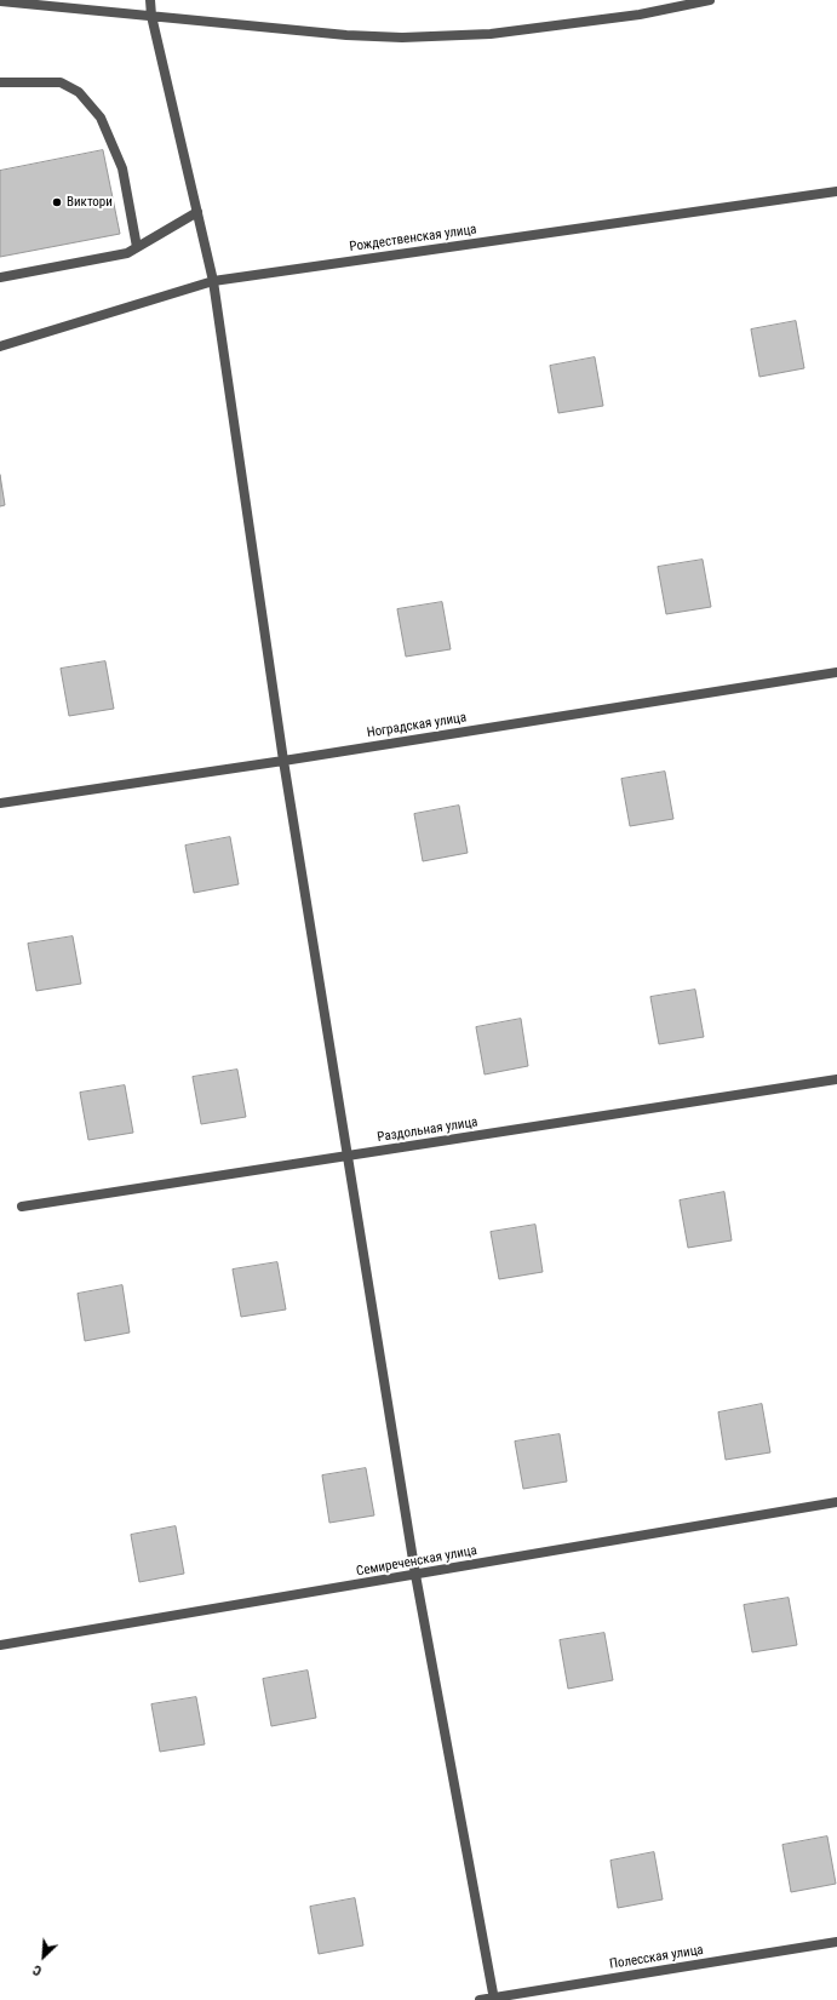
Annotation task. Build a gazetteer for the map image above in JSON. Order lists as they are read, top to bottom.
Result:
{
  "streets": {
    "street": [
      "Рождественская улица",
      "Ноградская улица",
      "Раздольная улица",
      "Семиреченская улица",
      "Полесская улица"
    ]
  },
  "places": ["Виктори"],
  "north": "bottom left"
}
